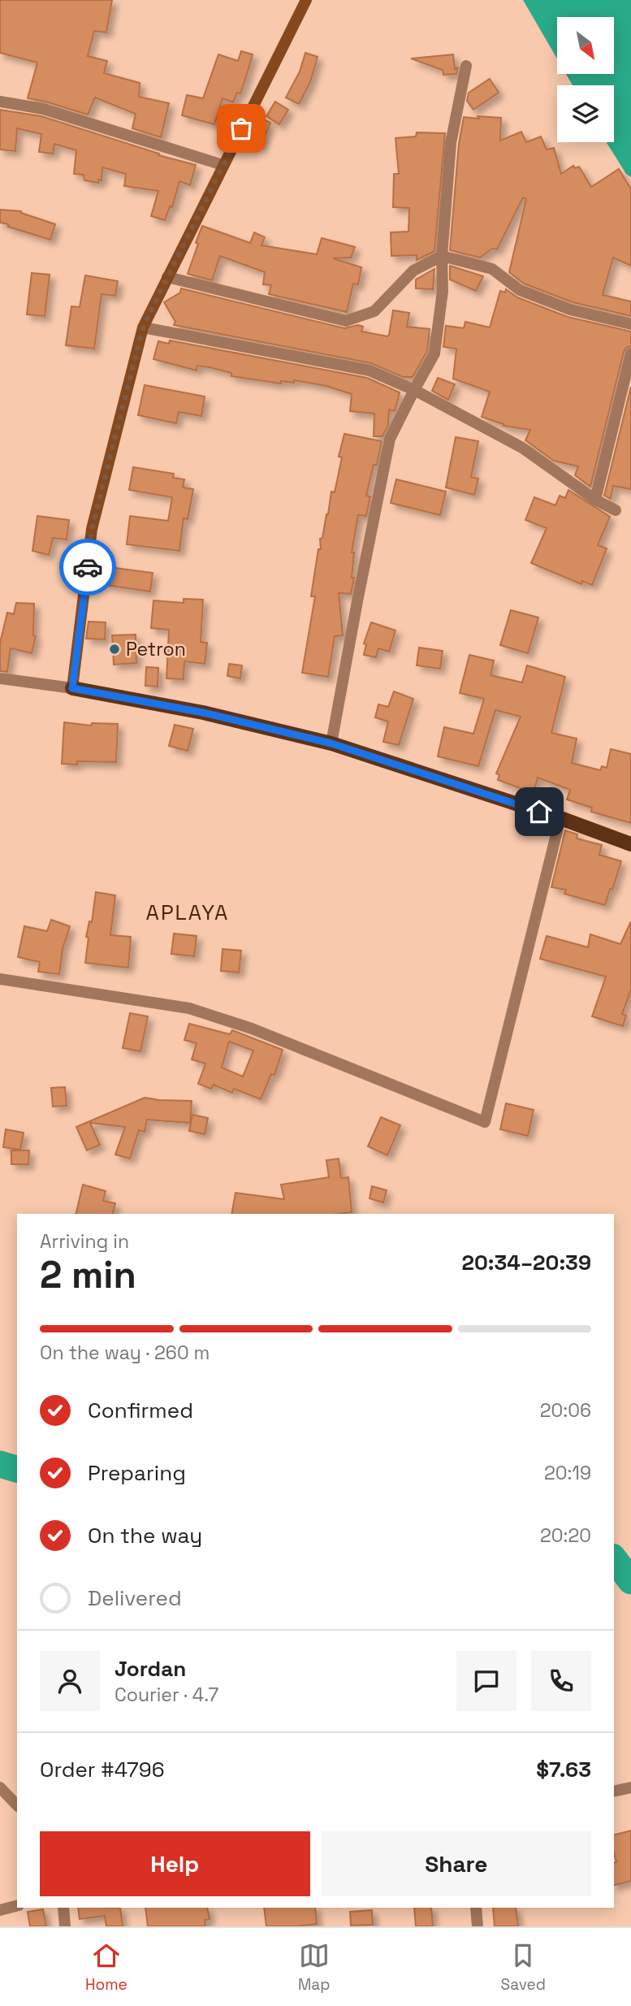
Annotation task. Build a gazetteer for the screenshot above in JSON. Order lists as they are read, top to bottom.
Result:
{
  "districts": ["APLAYA"],
  "places": ["Petron"],
  "north": "bottom right",
  "page": {
    "heading": ["2 min", "Arriving in", "20:34–20:39"],
    "panel": [
      "Jordan",
      "Courier · 4.7",
      "Order #4796",
      "$7.63"
    ],
    "bar": "On the way · 260 m",
    "list": [
      ["Confirmed", "20:06"],
      ["Preparing", "20:19"],
      ["On the way", "20:20"],
      "Delivered"
    ],
    "buttons": ["Help", "Share"],
    "tabs": ["Home", "Map", "Saved"]
  }
}
